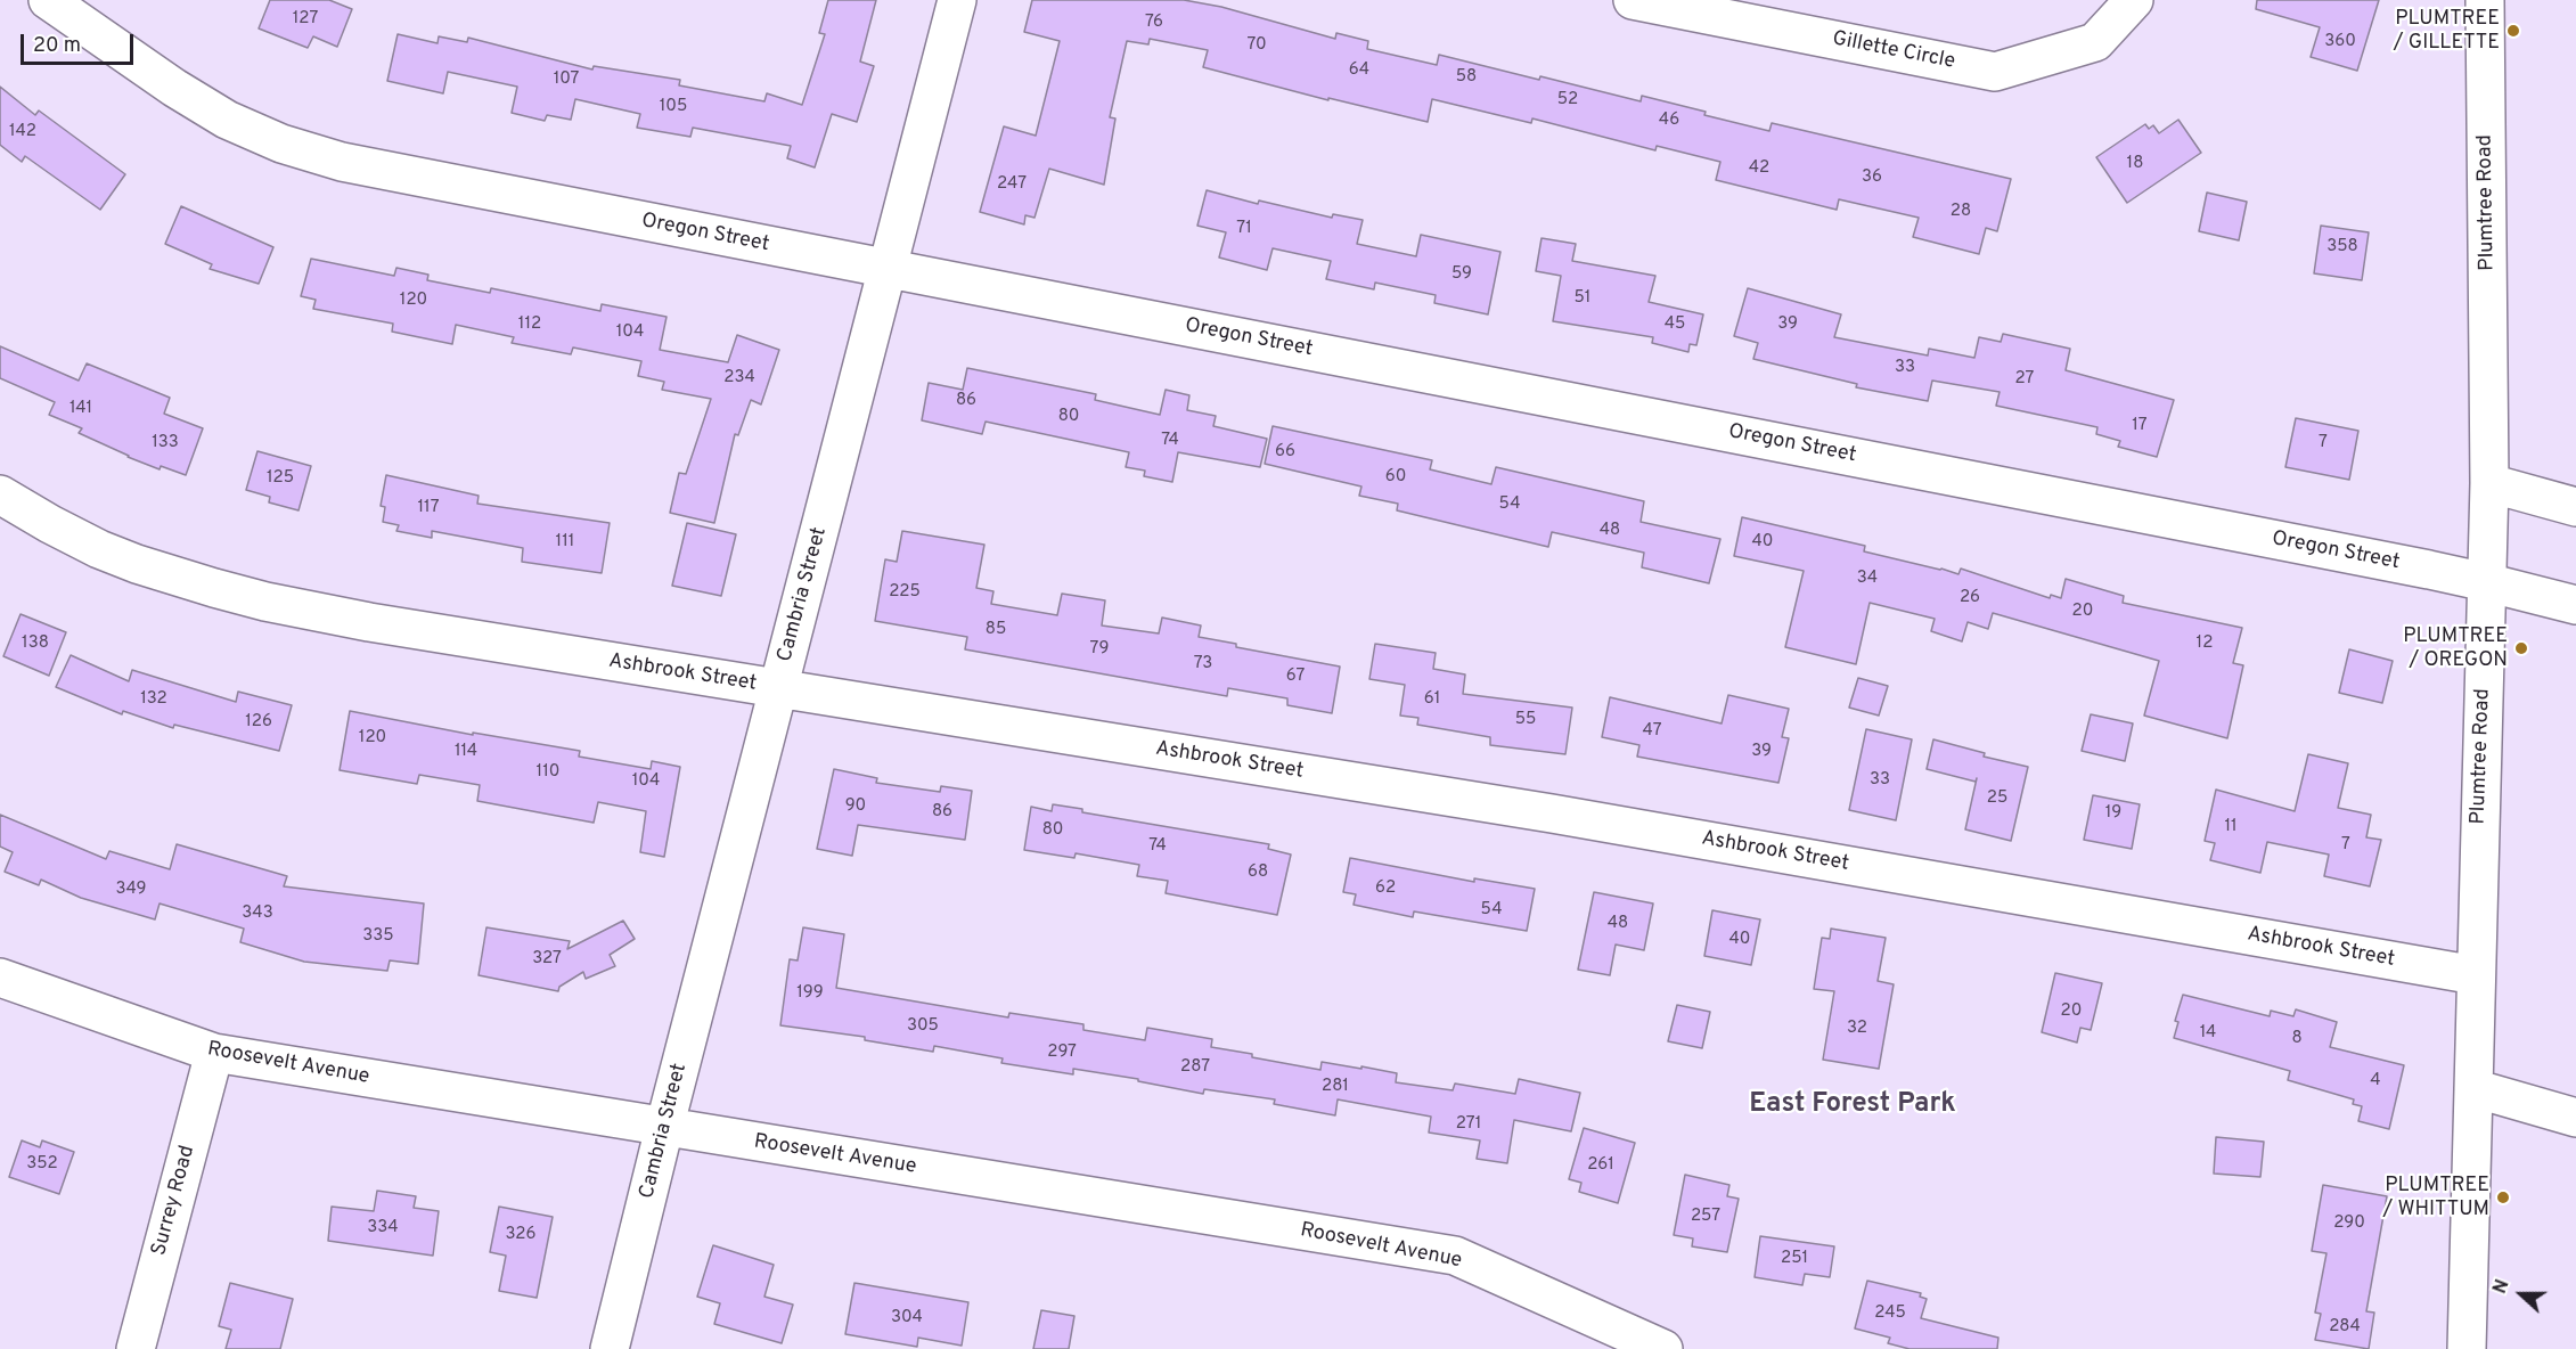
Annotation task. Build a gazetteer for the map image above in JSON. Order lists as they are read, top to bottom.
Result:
{
  "streets": {
    "street": [
      "Gillette Circle",
      "Plumtree Road",
      "Oregon Street",
      "Cambria Street",
      "Ashbrook Street",
      "Roosevelt Avenue",
      "Surrey Road"
    ]
  },
  "crossings": [
    ["Plumtree Road", "Oregon Street"],
    ["Plumtree Road", "Ashbrook Street"],
    ["Oregon Street", "Cambria Street"],
    ["Cambria Street", "Ashbrook Street"],
    ["Cambria Street", "Roosevelt Avenue"],
    ["Roosevelt Avenue", "Surrey Road"]
  ],
  "districts": ["East Forest Park"],
  "places": ["PLUMTREE / GILLETTE", "PLUMTREE / OREGON", "PLUMTREE / WHITTUM"],
  "house_numbers": [
    "127",
    "76",
    "360",
    "70",
    "64",
    "58",
    "107",
    "52",
    "105",
    "46",
    "142",
    "18",
    "42",
    "36",
    "247",
    "28",
    "71",
    "358",
    "59",
    "51",
    "120",
    "112",
    "45",
    "39",
    "104",
    "33",
    "234",
    "27",
    "86",
    "141",
    "80",
    "17",
    "74",
    "133",
    "7",
    "66",
    "60",
    "125",
    "54",
    "117",
    "48",
    "111",
    "40",
    "34",
    "225",
    "26",
    "20",
    "85",
    "138",
    "12",
    "79",
    "73",
    "67",
    "132",
    "61",
    "55",
    "126",
    "47",
    "120",
    "114",
    "39",
    "110",
    "33",
    "104",
    "25",
    "90",
    "86",
    "19",
    "11",
    "80",
    "7",
    "74",
    "68",
    "62",
    "349",
    "54",
    "343",
    "48",
    "335",
    "40",
    "327",
    "199",
    "20",
    "305",
    "32",
    "14",
    "8",
    "297",
    "287",
    "4",
    "281",
    "271",
    "352",
    "261",
    "257",
    "290",
    "334",
    "326",
    "251",
    "245",
    "304",
    "284"
  ],
  "scale_bar": "20 m",
  "north": "left"
}
